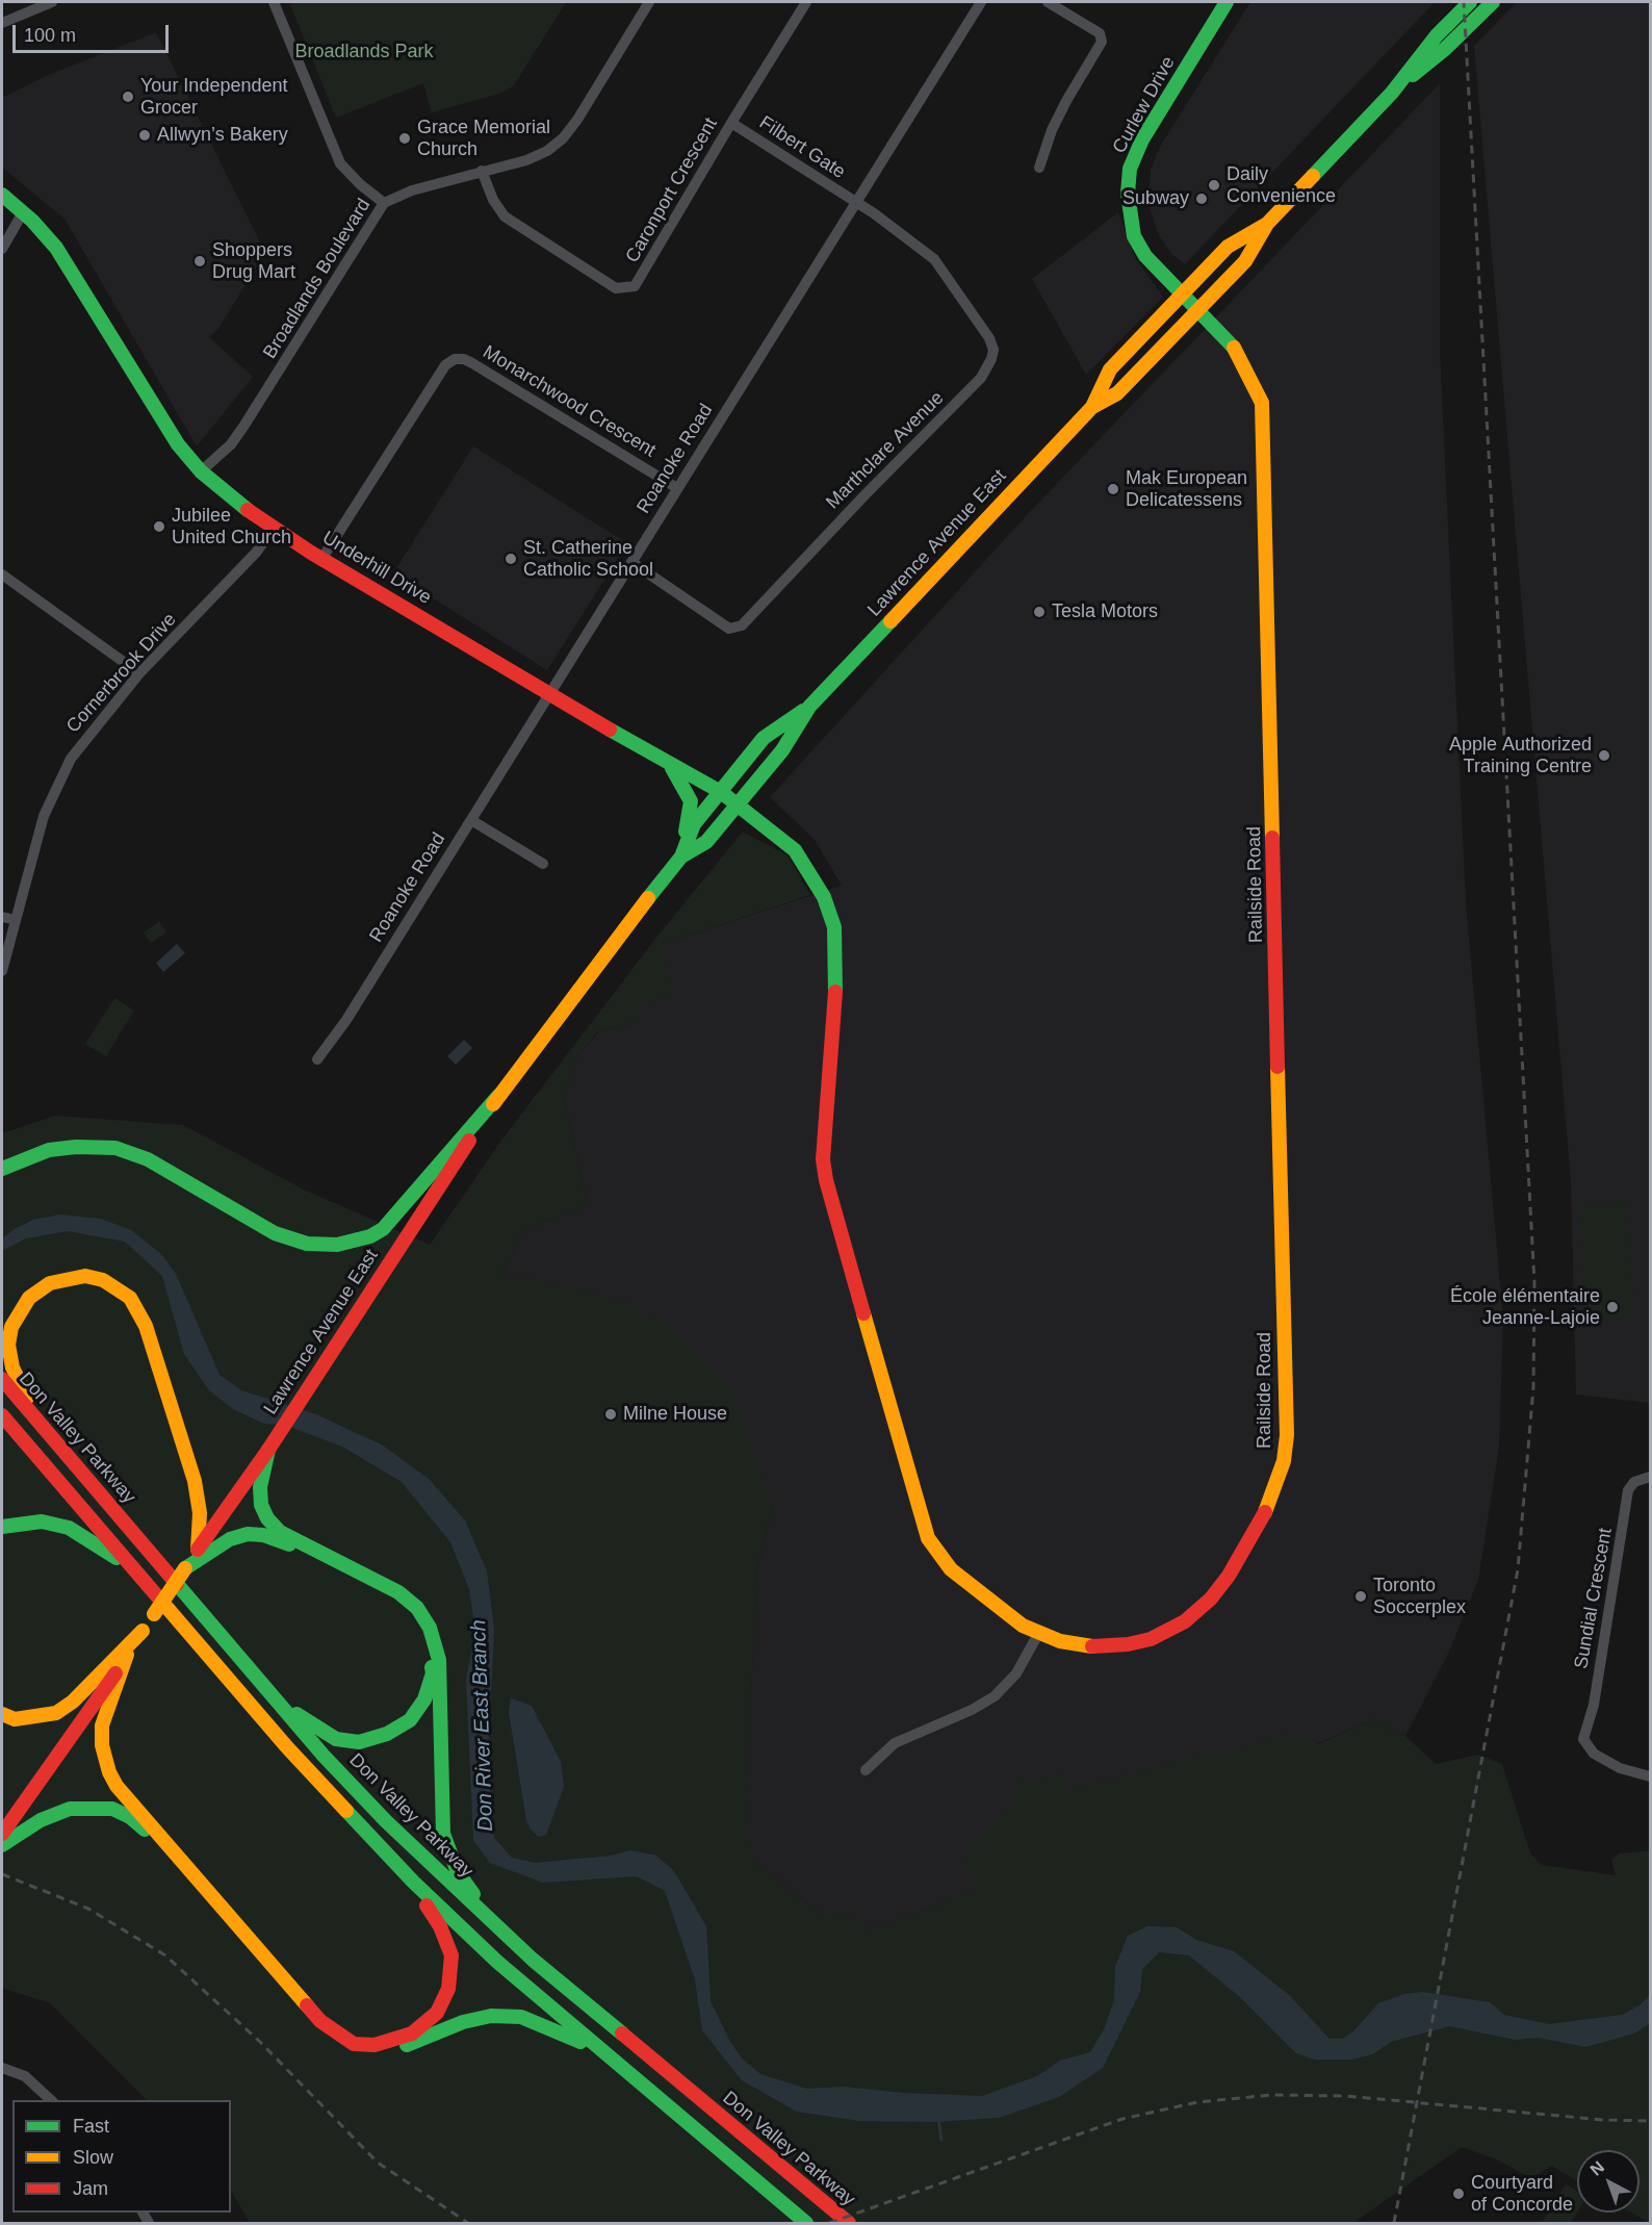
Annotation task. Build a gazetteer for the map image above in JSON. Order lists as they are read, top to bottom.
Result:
{
  "streets": {
    "main road": [
      "Curlew Drive",
      "Lawrence Avenue East",
      "Underhill Drive",
      "Railside Road",
      "Don Valley Parkway"
    ],
    "street": [
      "Filbert Gate",
      "Caronport Crescent",
      "Broadlands Boulevard",
      "Monarchwood Crescent",
      "Marthclare Avenue",
      "Roanoke Road",
      "Cornerbrook Drive",
      "Sundial Crescent"
    ]
  },
  "crossings": [
    ["Curlew Drive", "Lawrence Avenue East"],
    ["Curlew Drive", "Railside Road"],
    ["Filbert Gate", "Caronport Crescent"],
    ["Filbert Gate", "Marthclare Avenue"],
    ["Filbert Gate", "Roanoke Road"],
    ["Caronport Crescent", "Broadlands Boulevard"],
    ["Broadlands Boulevard", "Underhill Drive"],
    ["Monarchwood Crescent", "Roanoke Road"],
    ["Monarchwood Crescent", "Underhill Drive"],
    ["Marthclare Avenue", "Roanoke Road"],
    ["Roanoke Road", "Underhill Drive"],
    ["Lawrence Avenue East", "Underhill Drive"],
    ["Lawrence Avenue East", "Railside Road"],
    ["Underhill Drive", "Cornerbrook Drive"],
    ["Underhill Drive", "Railside Road"]
  ],
  "water": ["Don River East Branch"],
  "parks": ["Broadlands Park"],
  "places": [
    "Your Independent Grocer",
    "Allwyn’s Bakery",
    "Grace Memorial Church",
    "Daily Convenience",
    "Subway",
    "Shoppers Drug Mart",
    "Mak European Delicatessens",
    "Jubilee United Church",
    "St. Catherine Catholic School",
    "Tesla Motors",
    "Apple Authorized Training Centre",
    "École élémentaire Jeanne-Lajoie",
    "Milne House",
    "Toronto Soccerplex",
    "Courtyard of Concorde"
  ],
  "legend": ["Fast", "Slow", "Jam"],
  "scale_bar": "100 m",
  "north": "top left"
}
